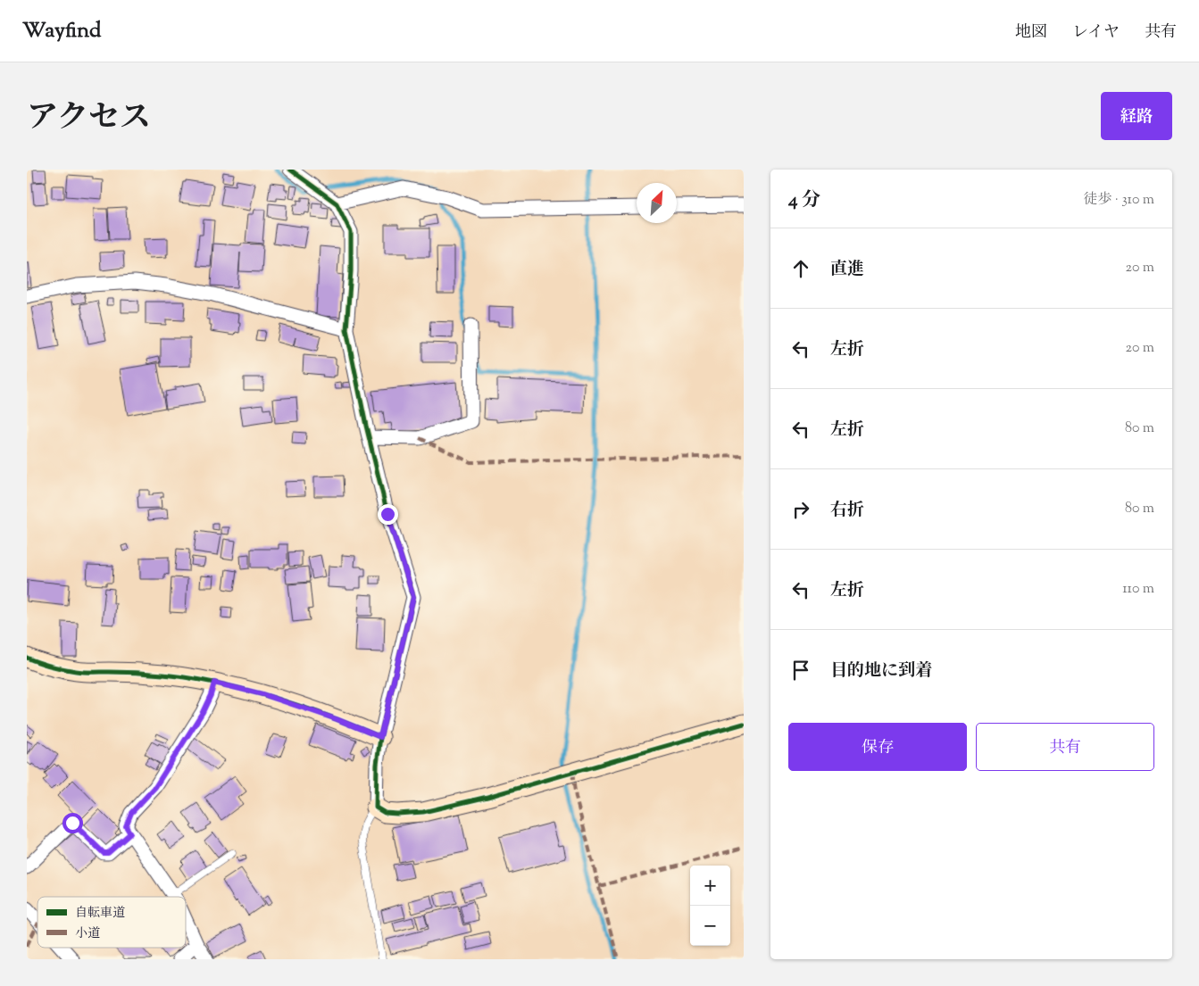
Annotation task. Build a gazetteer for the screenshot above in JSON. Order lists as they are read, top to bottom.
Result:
{
  "legend": ["自転車道", "小道"],
  "north": "top right",
  "page": {
    "header": "Wayfind",
    "nav": ["地図", "レイヤ", "共有"],
    "title": "アクセス",
    "buttons": [
      "経路",
      ["保存", "共有"]
    ],
    "heading": ["4 分", "徒歩 · 310 m"],
    "list": [
      ["直進", "20 m"],
      ["左折", "20 m"],
      ["左折", "80 m"],
      ["右折", "80 m"],
      ["左折", "110 m"],
      "目的地に到着"
    ],
    "map_buttons": ["+", "−"]
  }
}
